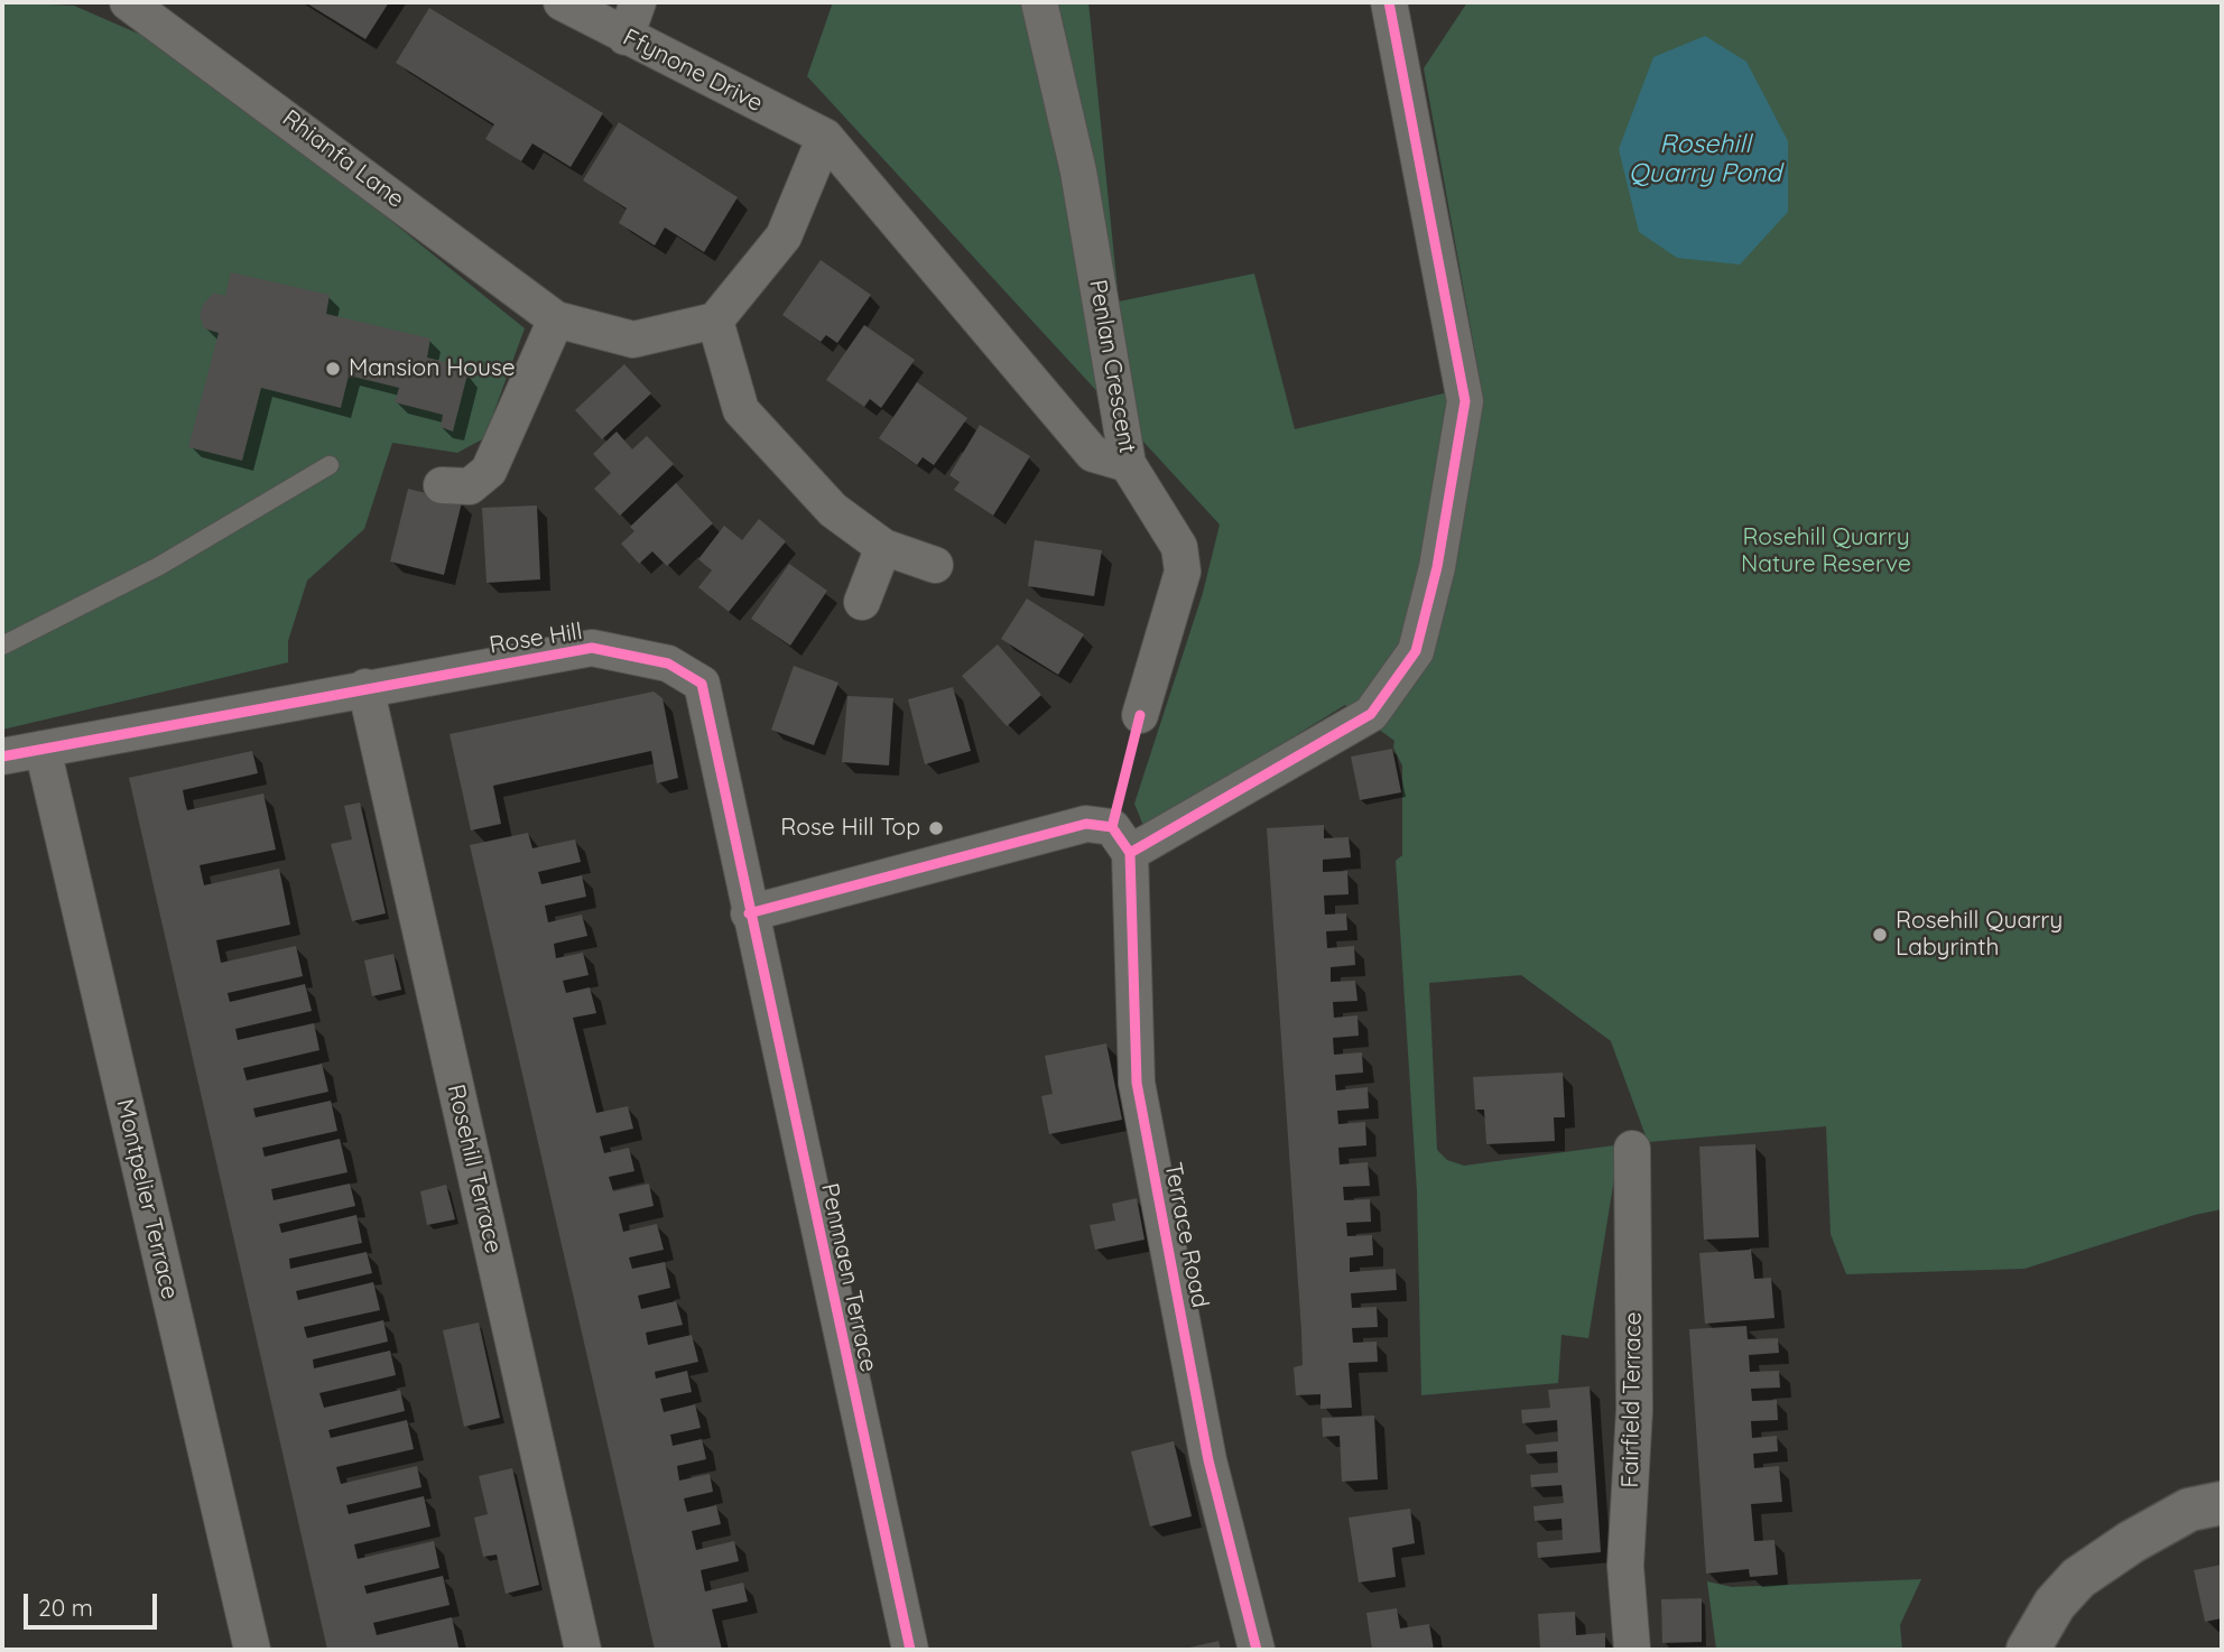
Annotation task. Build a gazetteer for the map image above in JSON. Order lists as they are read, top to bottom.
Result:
{
  "streets": {
    "street": [
      "Ffynone Drive",
      "Rhianfa Lane",
      "Penlan Crescent",
      "Rose Hill",
      "Rosehill Terrace",
      "Montpelier Terrace",
      "Terrace Road",
      "Penmaen Terrace",
      "Fairfield Terrace"
    ]
  },
  "crossings": [
    ["Rose Hill", "Rosehill Terrace"],
    ["Rose Hill", "Montpelier Terrace"],
    ["Rose Hill", "Penmaen Terrace"]
  ],
  "water": ["Rosehill Quarry Pond"],
  "parks": ["Rosehill Quarry Nature Reserve"],
  "places": ["Mansion House", "Rose Hill Top", "Rosehill Quarry Labyrinth"],
  "scale_bar": "20 m"
}
